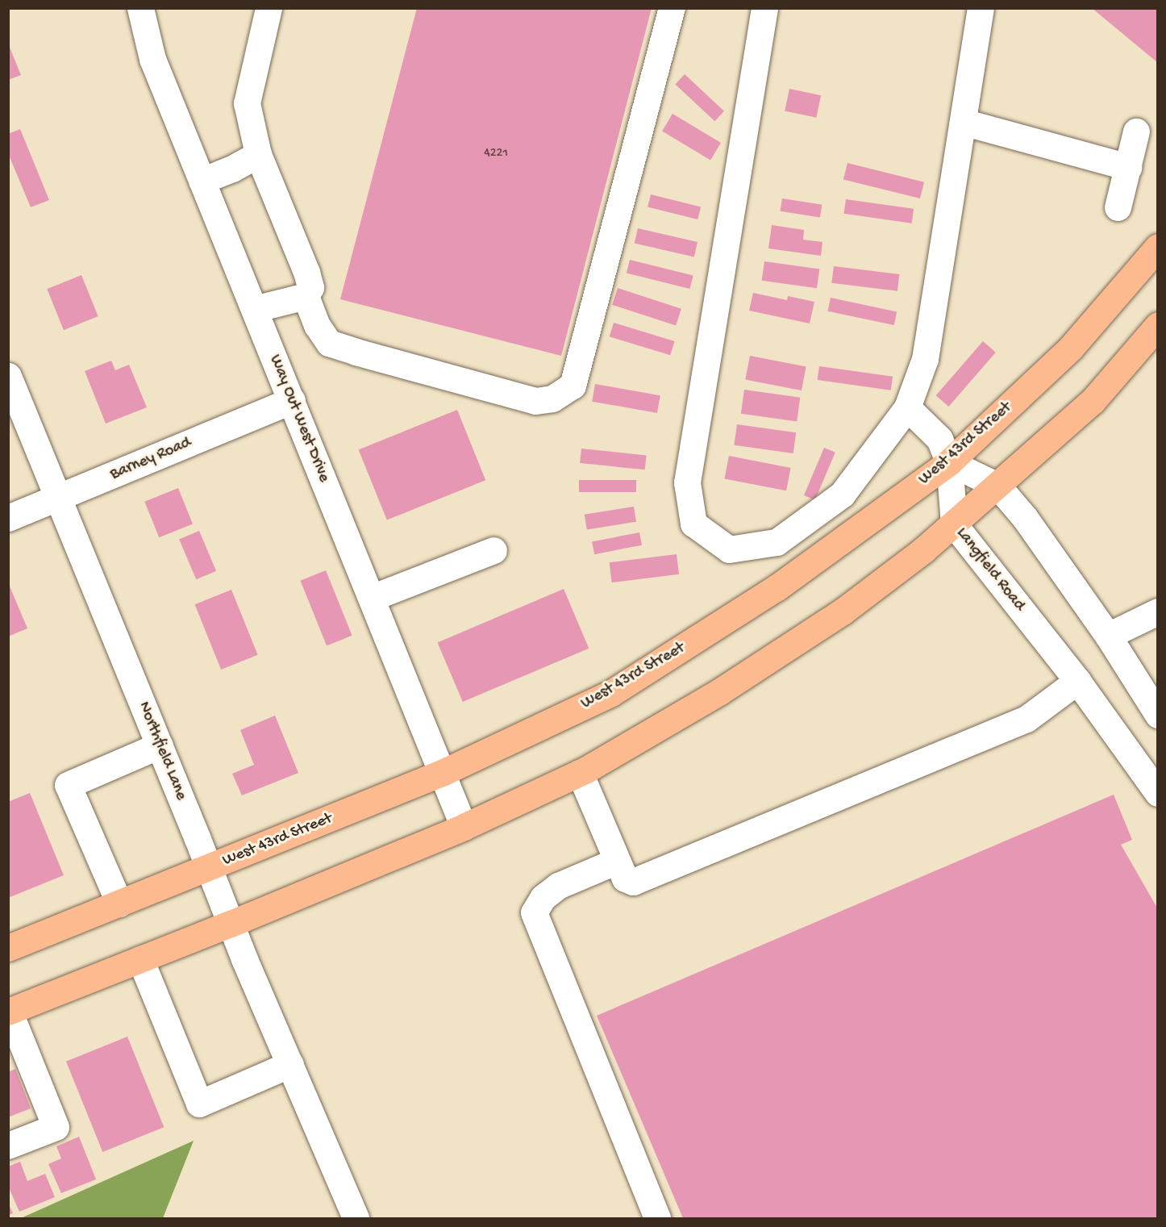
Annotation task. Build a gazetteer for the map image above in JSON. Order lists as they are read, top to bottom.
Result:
{
  "streets": {
    "main road": ["West 43rd Street"],
    "street": [
      "Way Out West Drive",
      "Barney Road",
      "Langfield Road",
      "Northfield Lane"
    ]
  },
  "crossings": [
    ["Way Out West Drive", "West 43rd Street"],
    ["Way Out West Drive", "Barney Road"],
    ["West 43rd Street", "Langfield Road"],
    ["West 43rd Street", "Northfield Lane"],
    ["Barney Road", "Northfield Lane"]
  ],
  "house_numbers": ["4221"]
}
